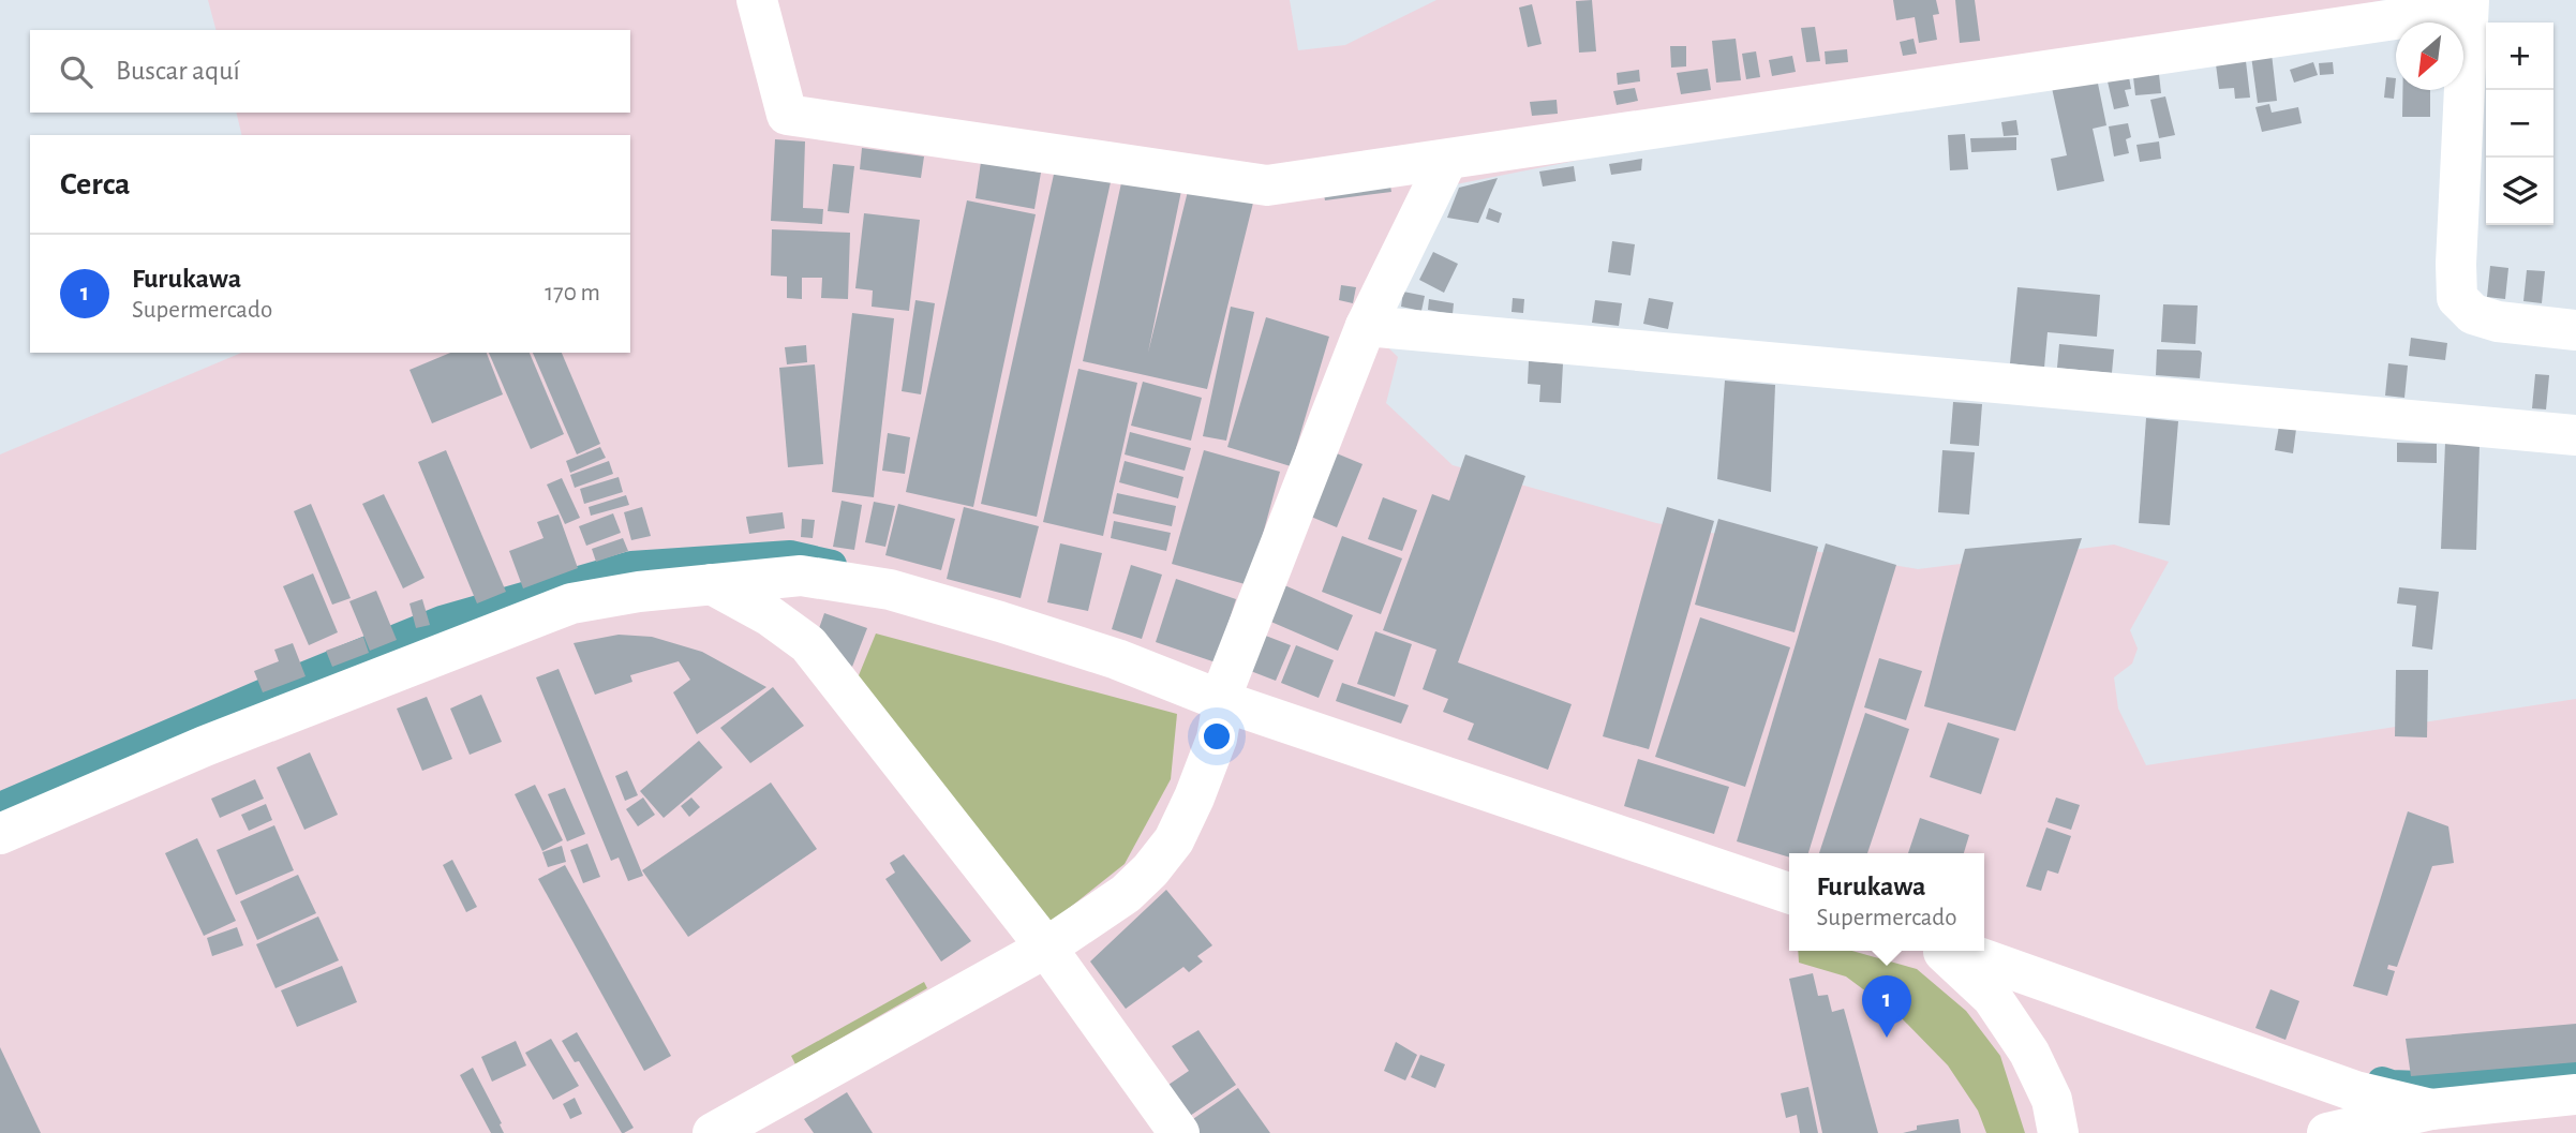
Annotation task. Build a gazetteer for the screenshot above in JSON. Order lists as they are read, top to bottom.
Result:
{
  "north": "bottom left",
  "page": {
    "map_buttons": ["+", "−"],
    "search": "Buscar aquí",
    "heading": "Cerca",
    "list": [
      {
        "mark": "1",
        "name": "Furukawa",
        "note": "Supermercado",
        "value": "170 m"
      }
    ],
    "popup": ["Furukawa", "Supermercado"],
    "pins": "1"
  }
}
